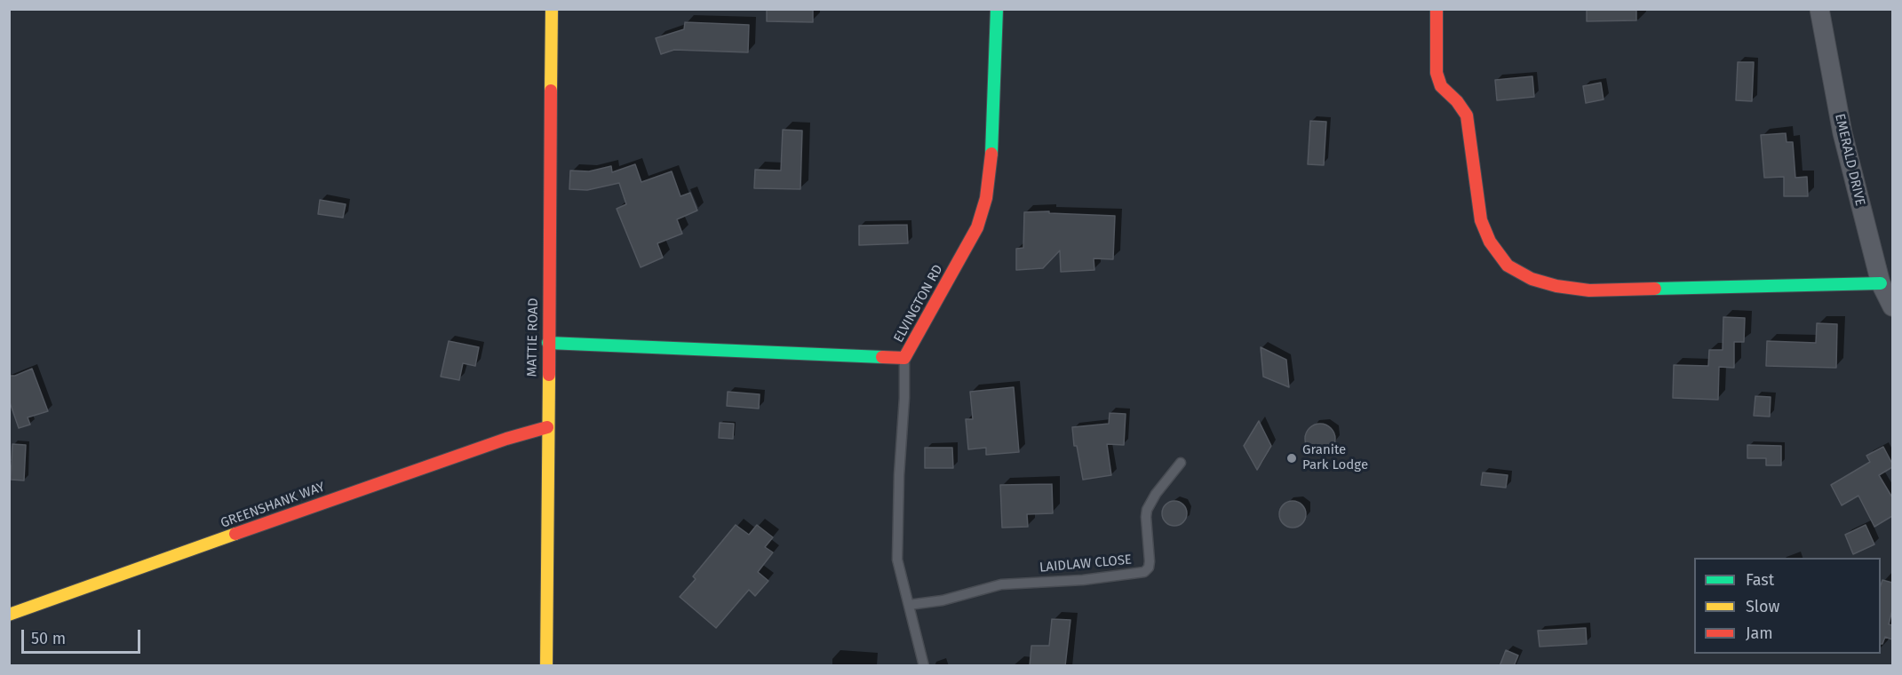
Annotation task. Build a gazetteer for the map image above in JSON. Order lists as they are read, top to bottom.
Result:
{
  "streets": {
    "street": [
      "EMERALD DRIVE",
      "ELVINGTON RD",
      "MATTIE ROAD",
      "GREENSHANK WAY"
    ],
    "lane": ["LAIDLAW CLOSE"]
  },
  "crossings": [
    ["ELVINGTON RD", "MATTIE ROAD"],
    ["MATTIE ROAD", "GREENSHANK WAY"]
  ],
  "places": ["Granite Park Lodge"],
  "legend": ["Fast", "Slow", "Jam"],
  "scale_bar": "50 m"
}
